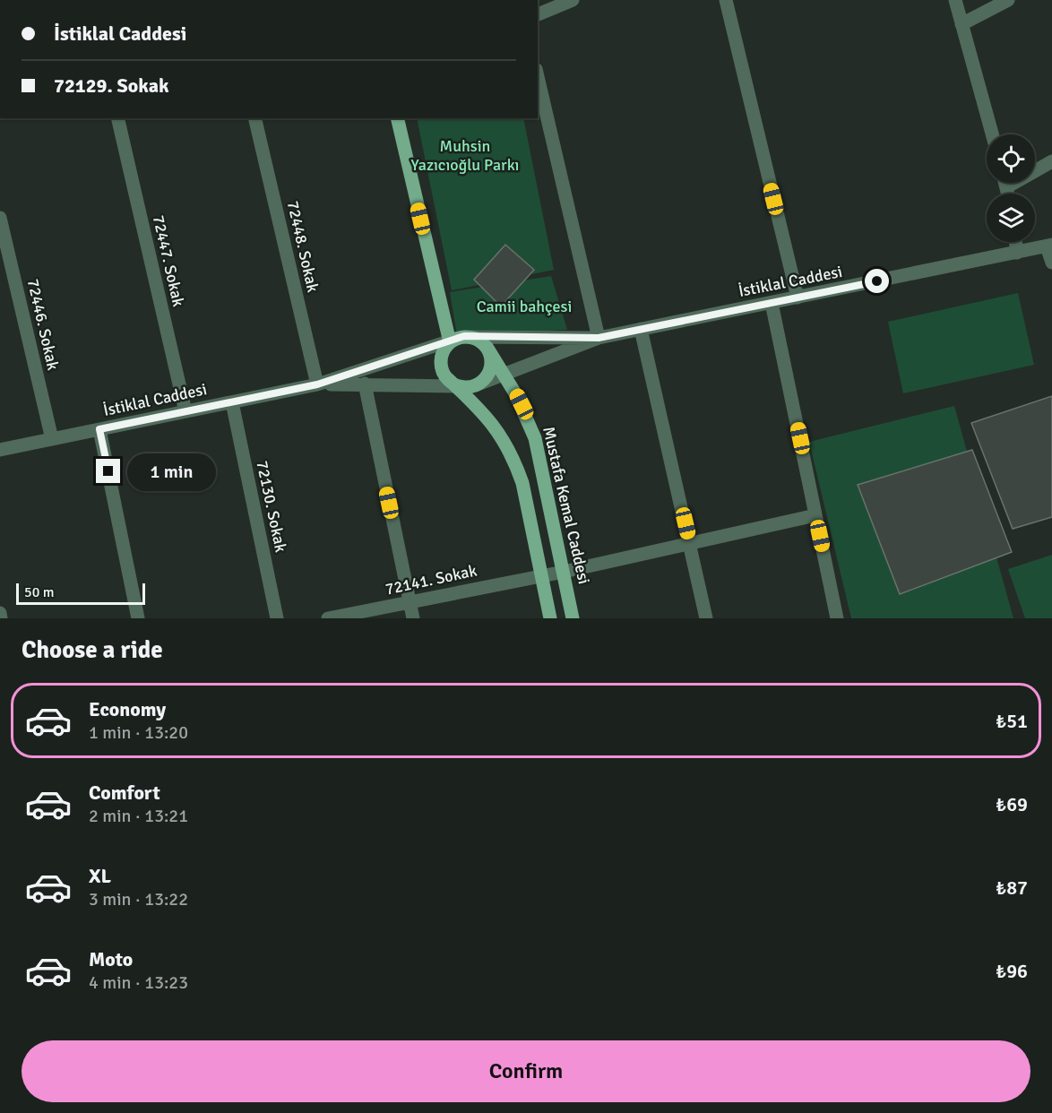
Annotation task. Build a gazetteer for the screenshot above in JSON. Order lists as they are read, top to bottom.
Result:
{
  "streets": {
    "main road": ["İstiklal Caddesi", "Mustafa Kemal Caddesi"],
    "street": [
      "72448. Sokak",
      "72447. Sokak",
      "72446. Sokak",
      "72130. Sokak",
      "72141. Sokak"
    ]
  },
  "crossings": [
    ["72448. Sokak", "İstiklal Caddesi"],
    ["72447. Sokak", "İstiklal Caddesi"],
    ["İstiklal Caddesi", "72446. Sokak"],
    ["İstiklal Caddesi", "Mustafa Kemal Caddesi"],
    ["İstiklal Caddesi", "72130. Sokak"],
    ["Mustafa Kemal Caddesi", "72141. Sokak"]
  ],
  "parks": ["Muhsin Yazıcıoğlu Parkı", "Camii bahçesi"],
  "scale_bar": "50 m",
  "page": {
    "banner": ["İstiklal Caddesi", "72129. Sokak"],
    "bubble": "1 min",
    "scale": "50 m",
    "heading": "Choose a ride",
    "list": [
      {
        "name": "Economy",
        "note": "1 min · 13:20",
        "value": "₺51"
      },
      {
        "name": "Comfort",
        "note": "2 min · 13:21",
        "value": "₺69"
      },
      {
        "name": "XL",
        "note": "3 min · 13:22",
        "value": "₺87"
      },
      {
        "name": "Moto",
        "note": "4 min · 13:23",
        "value": "₺96"
      }
    ],
    "buttons": "Confirm"
  }
}
